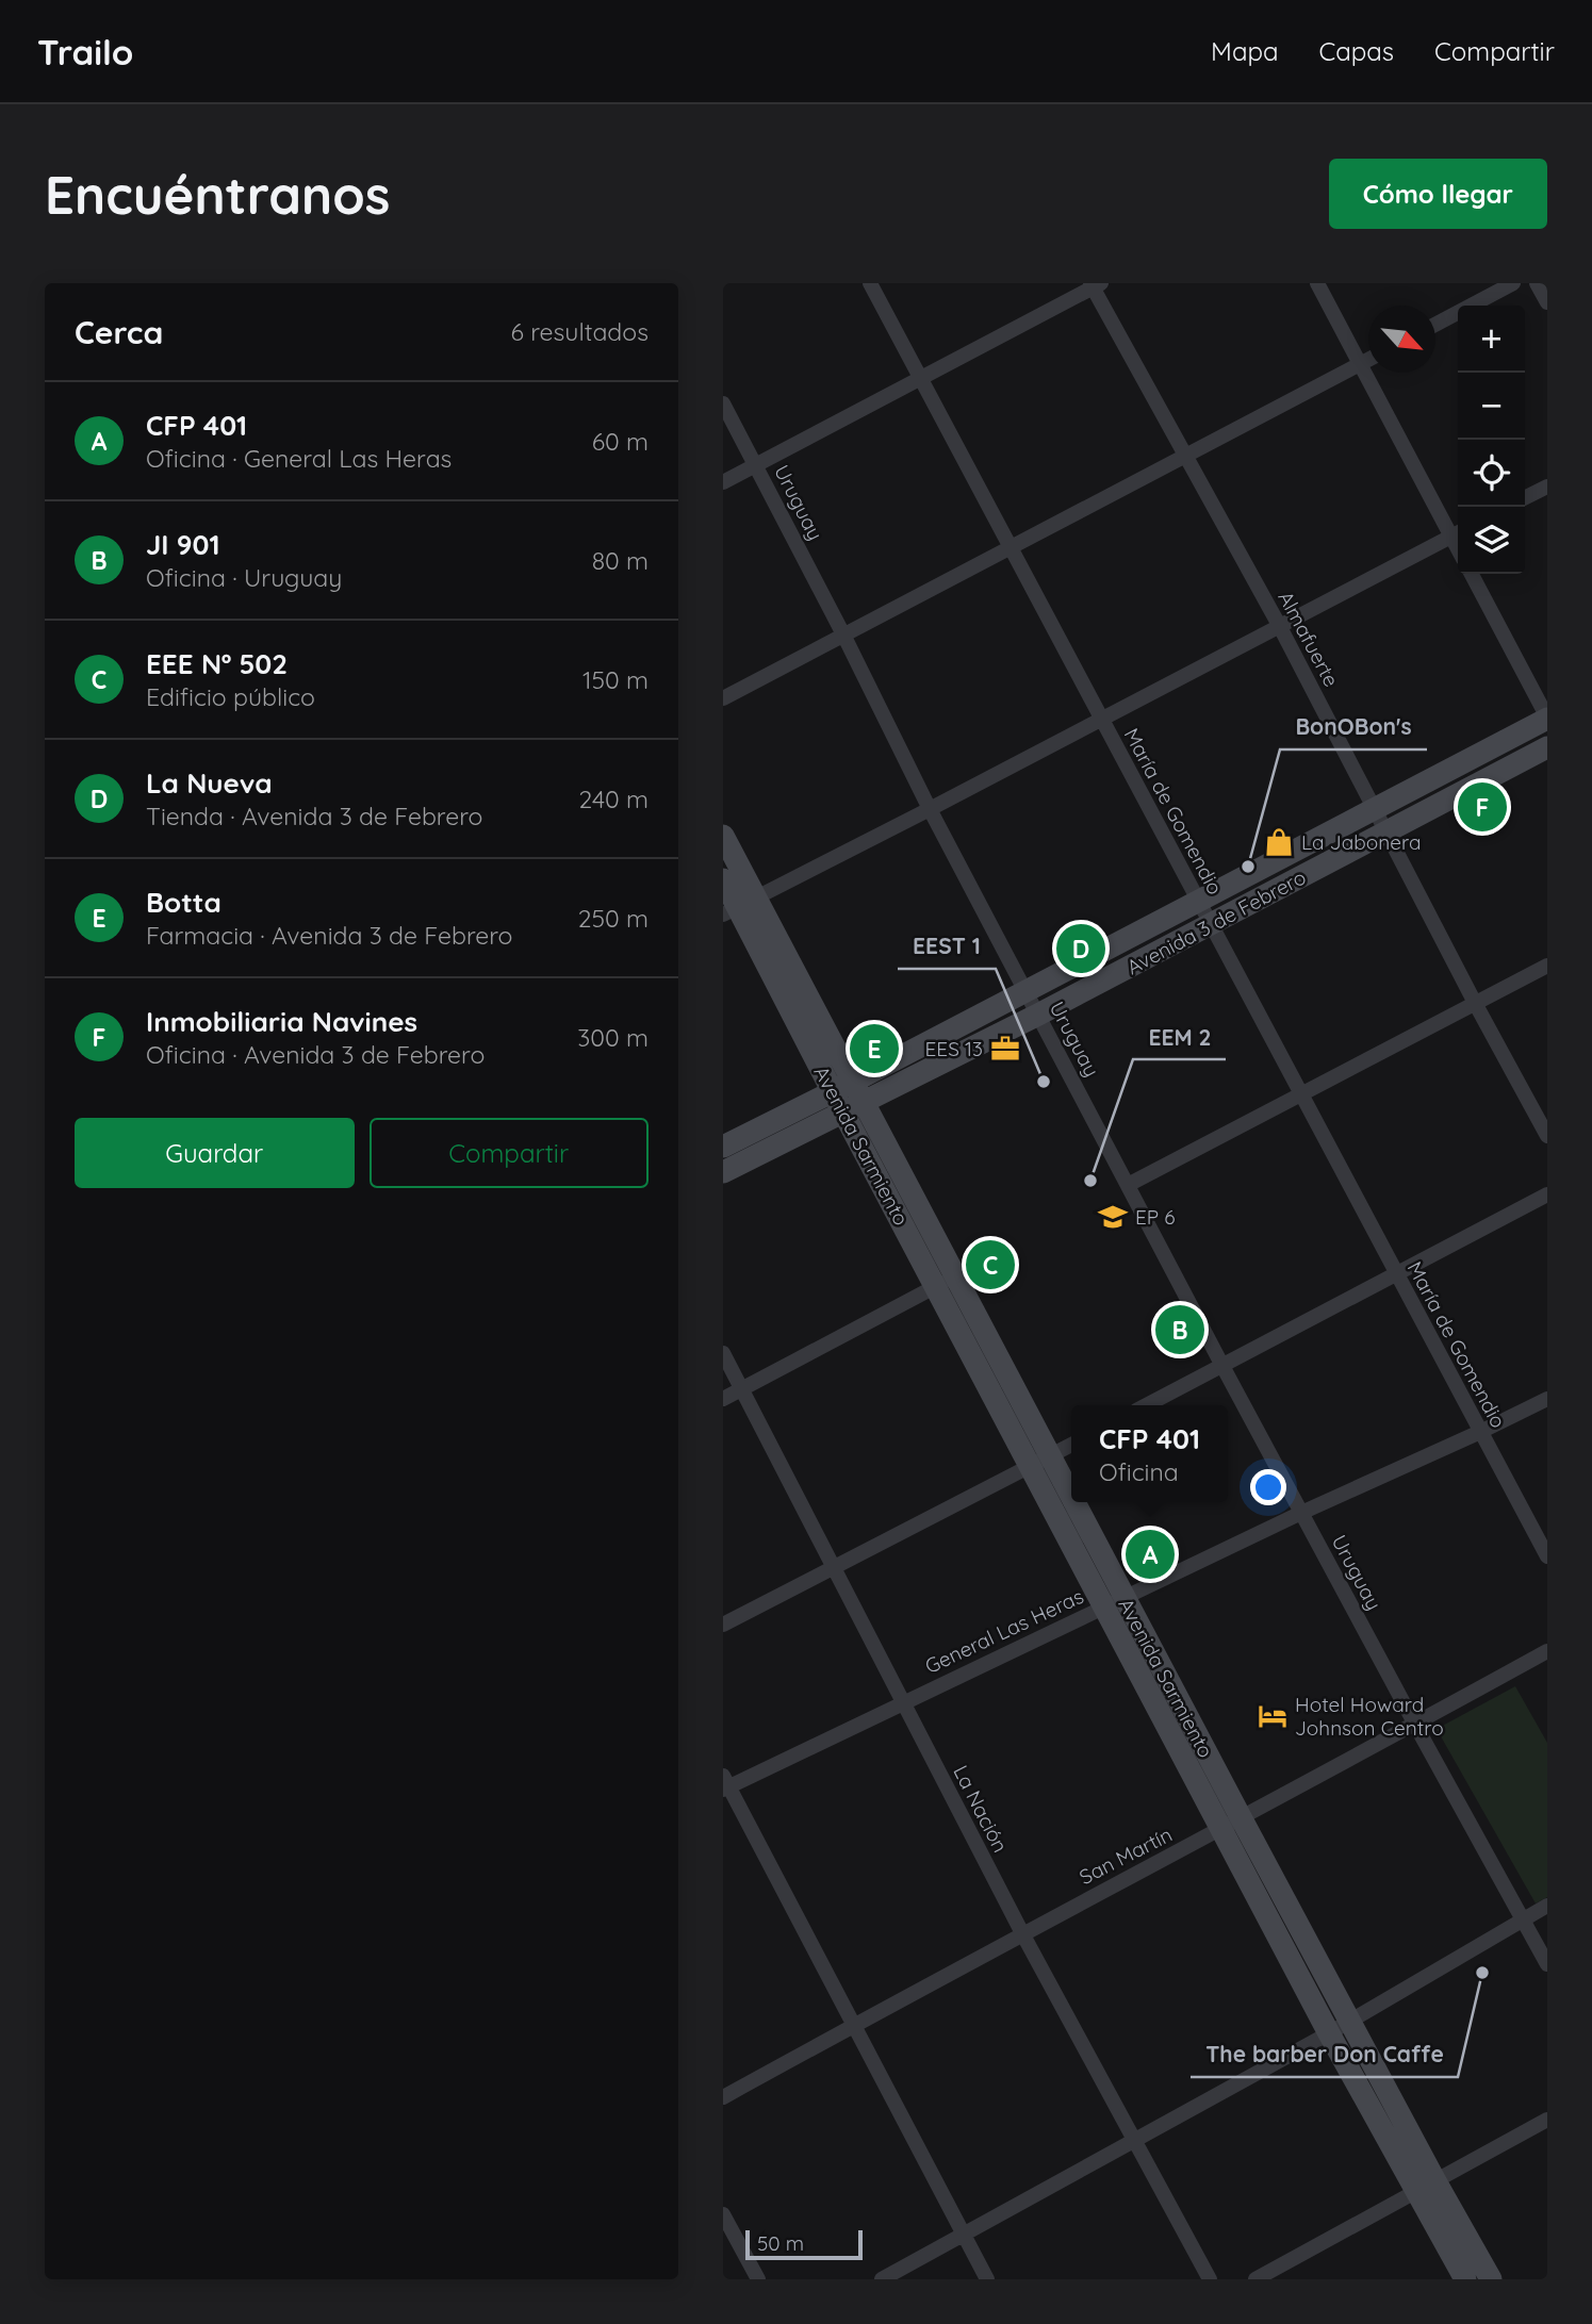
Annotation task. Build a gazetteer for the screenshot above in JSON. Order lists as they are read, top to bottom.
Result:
{
  "streets": {
    "main road": ["Avenida 3 de Febrero", "Avenida Sarmiento"],
    "street": [
      "Uruguay",
      "Almafuerte",
      "María de Gomendio",
      "General Las Heras",
      "La Nación",
      "San Martín"
    ]
  },
  "crossings": [
    ["Uruguay", "Avenida 3 de Febrero"],
    ["Uruguay", "General Las Heras"],
    ["Uruguay", "San Martín"],
    ["Almafuerte", "Avenida 3 de Febrero"],
    ["María de Gomendio", "Avenida 3 de Febrero"],
    ["María de Gomendio", "General Las Heras"],
    ["Avenida 3 de Febrero", "Avenida Sarmiento"],
    ["Avenida Sarmiento", "General Las Heras"],
    ["Avenida Sarmiento", "San Martín"],
    ["General Las Heras", "La Nación"],
    ["La Nación", "San Martín"]
  ],
  "places": {
    "shop": ["La Jabonera"],
    "other": [
      "BonOBon's",
      "EEST 1",
      "EEM 2",
      "The barber Don Caffe"
    ],
    "office": ["EES 13"],
    "school or university": ["EP 6"],
    "hotel": ["Hotel Howard Johnson Centro"]
  },
  "scale_bar": "50 m",
  "north": "bottom right",
  "page": {
    "header": "Trailo",
    "nav": ["Mapa", "Capas", "Compartir"],
    "buttons": [
      "Cómo llegar",
      ["Guardar", "Compartir"]
    ],
    "title": "Encuéntranos",
    "heading": ["Cerca", "6 resultados"],
    "map_buttons": ["+", "−"],
    "list": [
      {
        "mark": "A",
        "name": "CFP 401",
        "note": "Oficina · General Las Heras",
        "value": "60 m"
      },
      {
        "mark": "B",
        "name": "JI 901",
        "note": "Oficina · Uruguay",
        "value": "80 m"
      },
      {
        "mark": "C",
        "name": "EEE Nº 502",
        "note": "Edificio público",
        "value": "150 m"
      },
      {
        "mark": "D",
        "name": "La Nueva",
        "note": "Tienda · Avenida 3 de Febrero",
        "value": "240 m"
      },
      {
        "mark": "E",
        "name": "Botta",
        "note": "Farmacia · Avenida 3 de Febrero",
        "value": "250 m"
      },
      {
        "mark": "F",
        "name": "Inmobiliaria Navines",
        "note": "Oficina · Avenida 3 de Febrero",
        "value": "300 m"
      }
    ],
    "pins": [
      "F",
      "D",
      "E",
      "C",
      "B",
      "A"
    ],
    "popup": ["CFP 401", "Oficina"],
    "scale": "50 m"
  }
}
